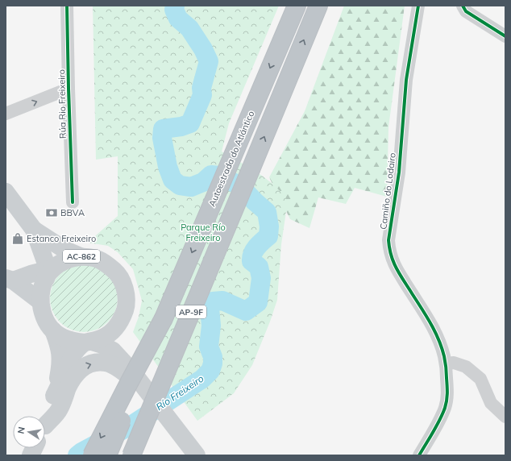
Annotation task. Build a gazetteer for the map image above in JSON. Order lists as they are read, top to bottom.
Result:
{
  "streets": {
    "highway": ["Autoestrada do Atlántico", "AP-9F"],
    "main road": ["AC-862"],
    "street": ["Rúa Rio Freixeiro", "Camiño do Lodairo"]
  },
  "water": ["Río Freixeiro"],
  "parks": ["Parque Río Freixeiro"],
  "places": {
    "bank": ["BBVA"],
    "shop": ["Estanco Freixeiro"]
  },
  "north": "left"
}
